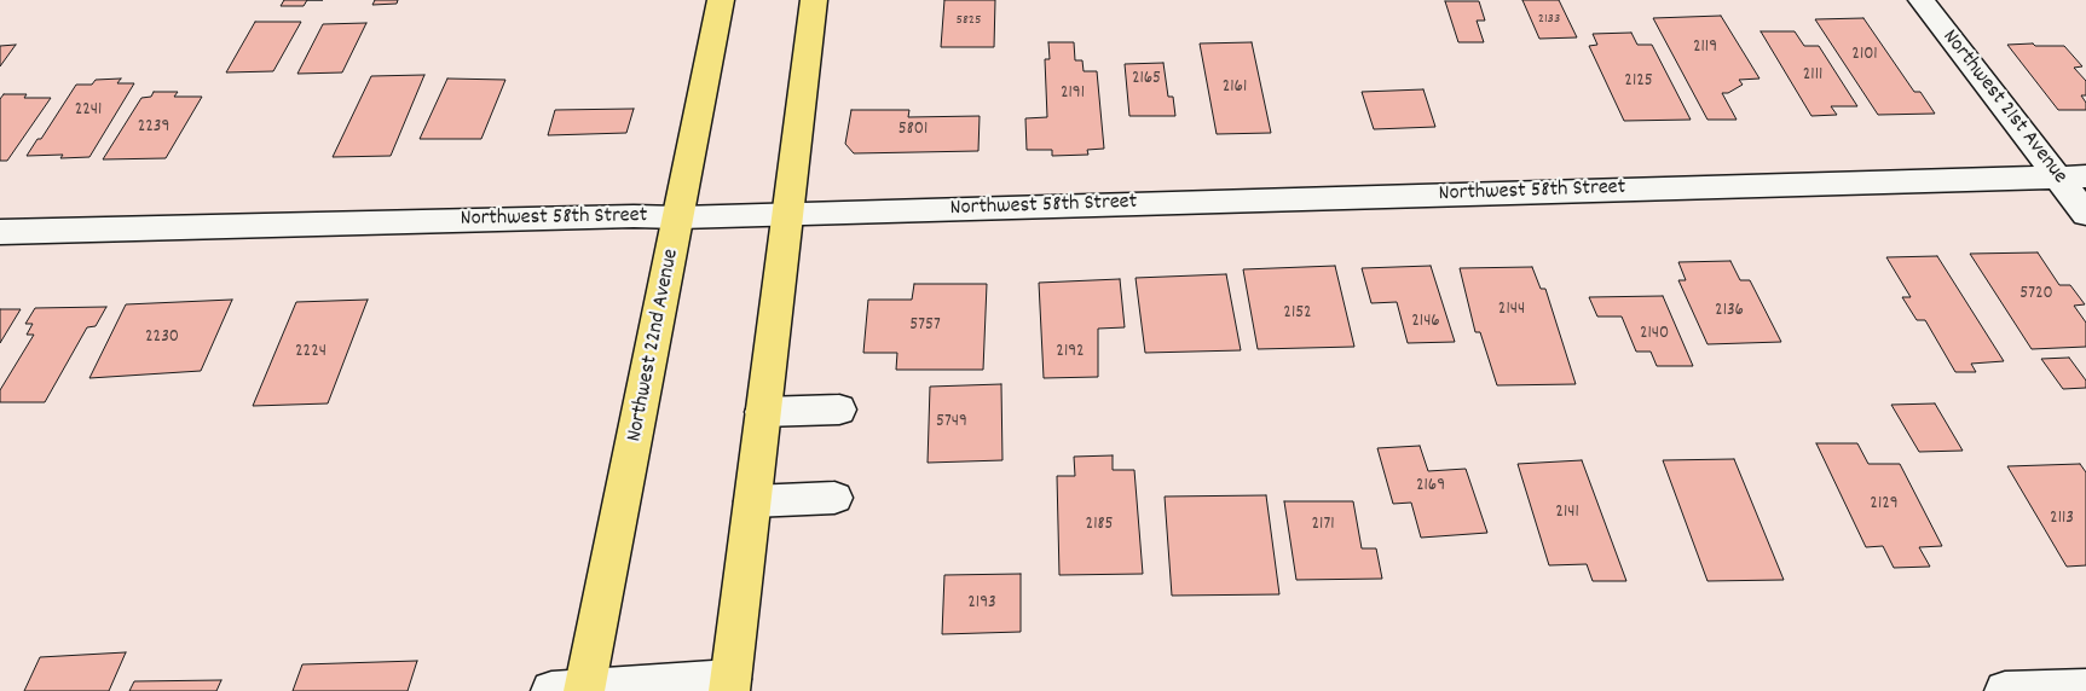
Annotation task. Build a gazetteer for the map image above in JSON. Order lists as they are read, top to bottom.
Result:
{
  "streets": {
    "main road": ["Northwest 22nd Avenue"],
    "street": ["Northwest 21st Avenue", "Northwest 58th Street"]
  },
  "crossings": [
    ["Northwest 21st Avenue", "Northwest 58th Street"],
    ["Northwest 58th Street", "Northwest 22nd Avenue"]
  ],
  "house_numbers": [
    "2133",
    "5825",
    "2119",
    "2101",
    "2111",
    "2165",
    "2125",
    "2161",
    "2191",
    "2241",
    "2239",
    "5801",
    "5720",
    "2144",
    "2136",
    "2152",
    "2146",
    "5757",
    "2140",
    "2230",
    "2224",
    "2192",
    "5749",
    "2169",
    "2129",
    "2141",
    "2113",
    "2185",
    "2171",
    "2193"
  ]
}
